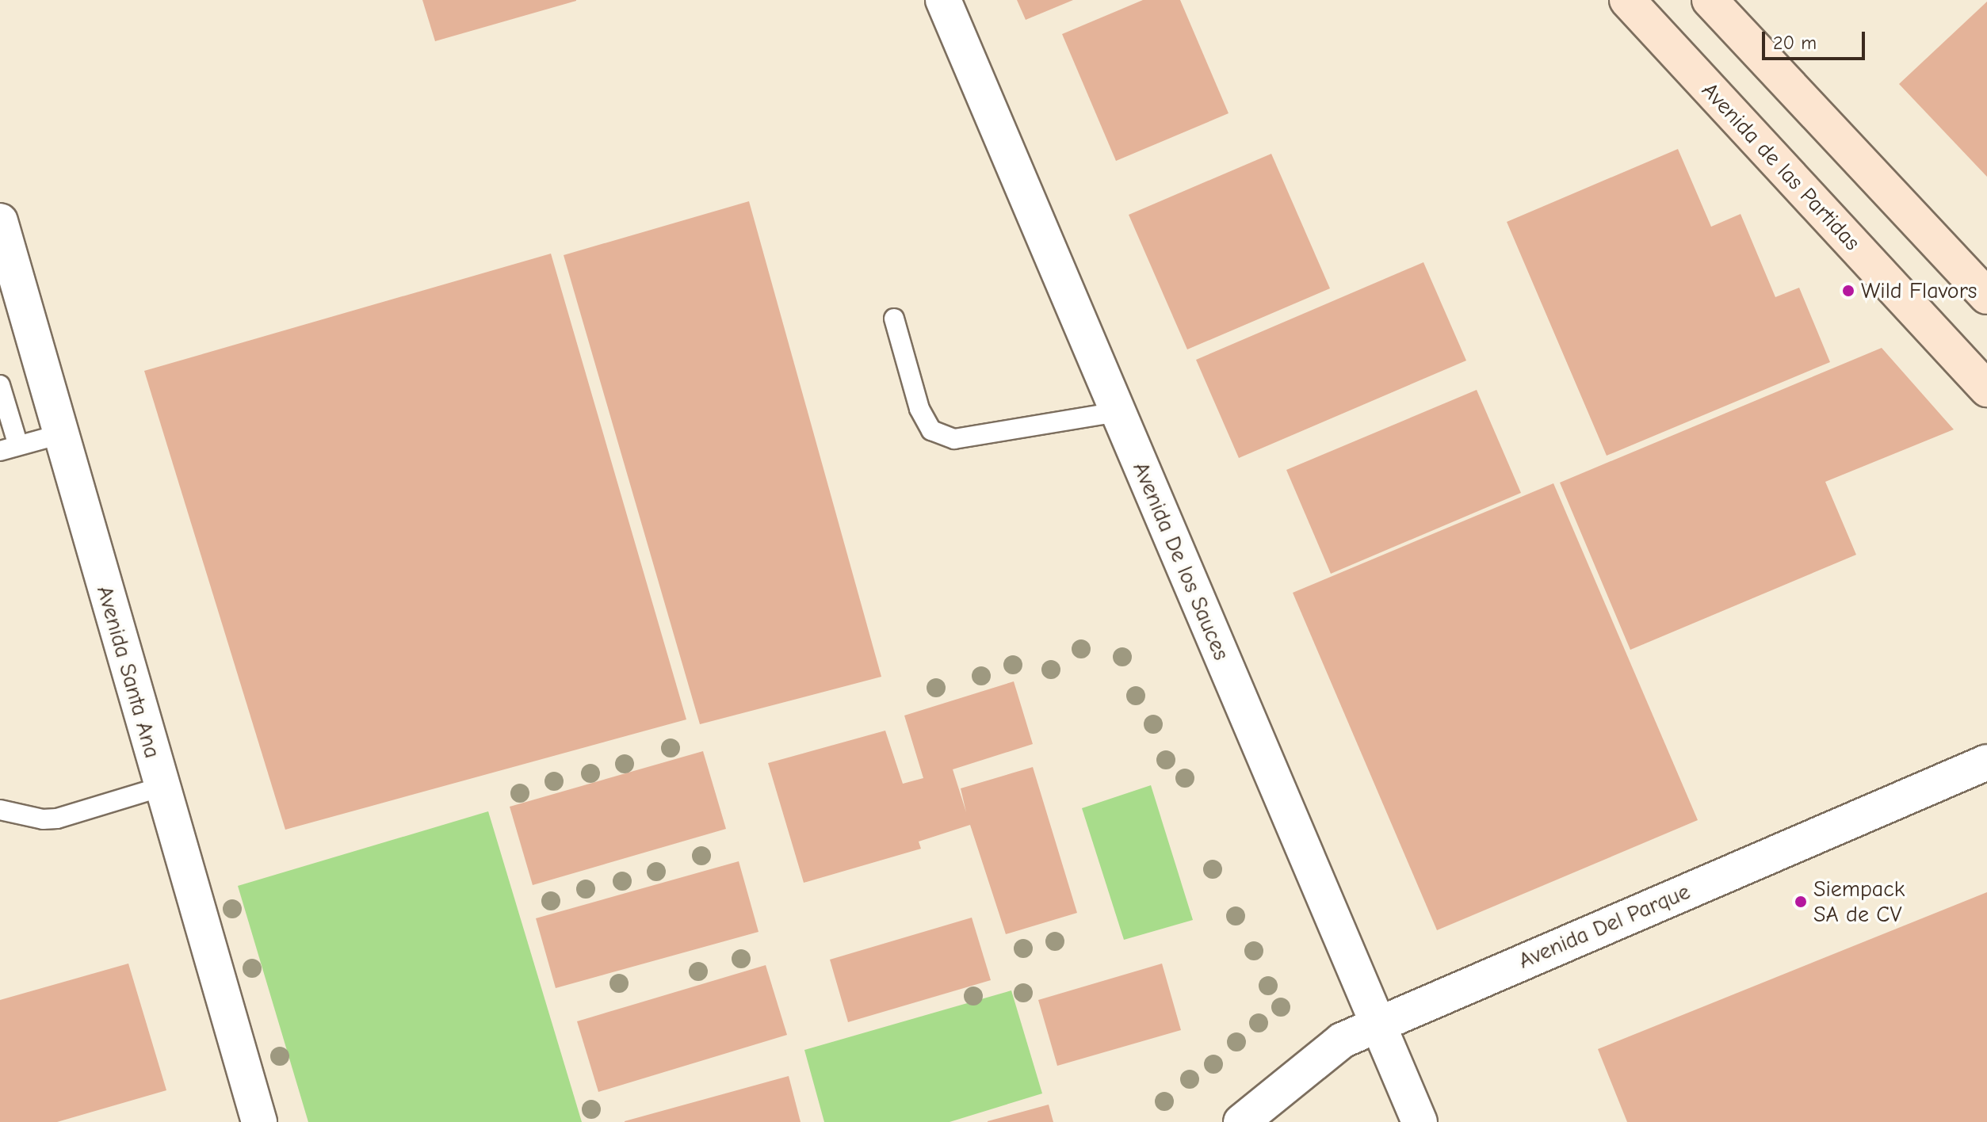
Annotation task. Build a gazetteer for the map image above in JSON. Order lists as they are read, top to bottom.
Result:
{
  "streets": {
    "main road": ["Avenida de las Partidas"],
    "street": ["Avenida De los Sauces", "Avenida Santa Ana", "Avenida Del Parque"]
  },
  "crossings": [
    ["Avenida De los Sauces", "Avenida Del Parque"]
  ],
  "places": ["Wild Flavors", "Siempack SA de CV"],
  "scale_bar": "20 m"
}
